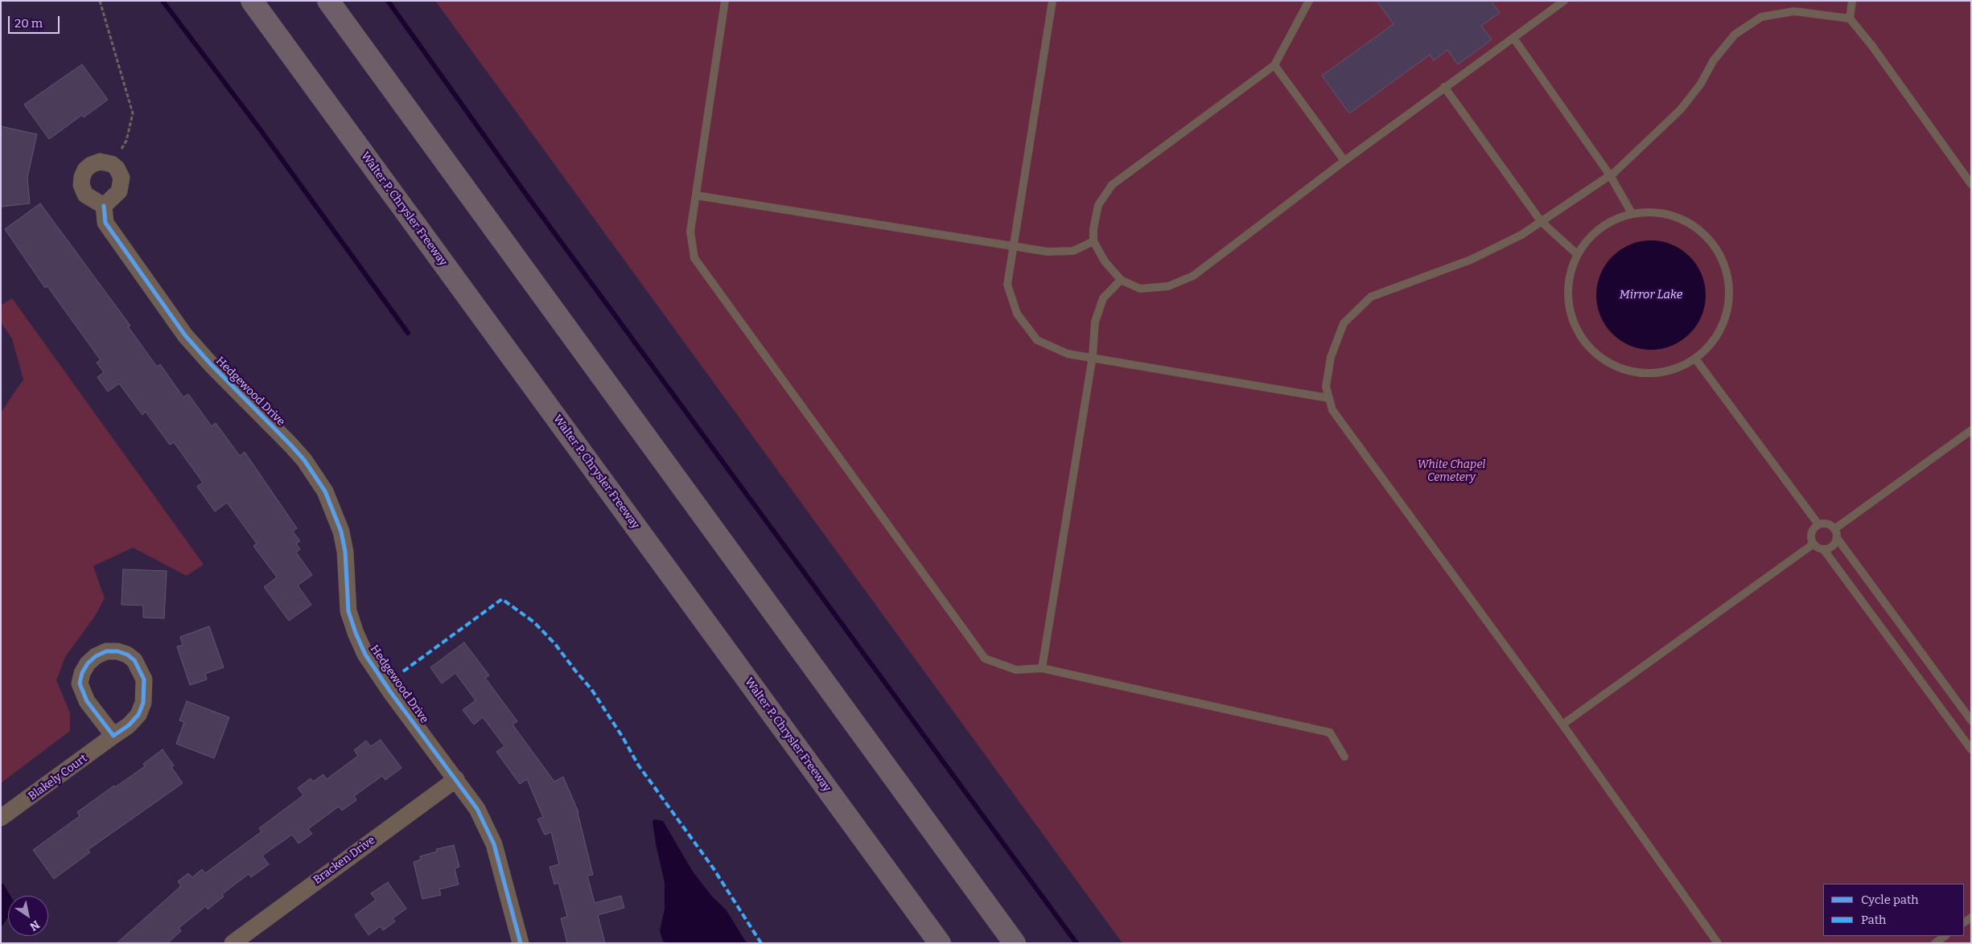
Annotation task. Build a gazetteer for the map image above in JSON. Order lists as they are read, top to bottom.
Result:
{
  "streets": {
    "highway": ["Walter P. Chrysler Freeway"],
    "street": ["Hedgewood Drive", "Blakely Court", "Bracken Drive"]
  },
  "crossings": [
    ["Hedgewood Drive", "Bracken Drive"]
  ],
  "water": ["Mirror Lake"],
  "parks": ["White Chapel Cemetery"],
  "legend": ["Cycle path", "Path"],
  "scale_bar": "20 m",
  "north": "bottom right"
}
